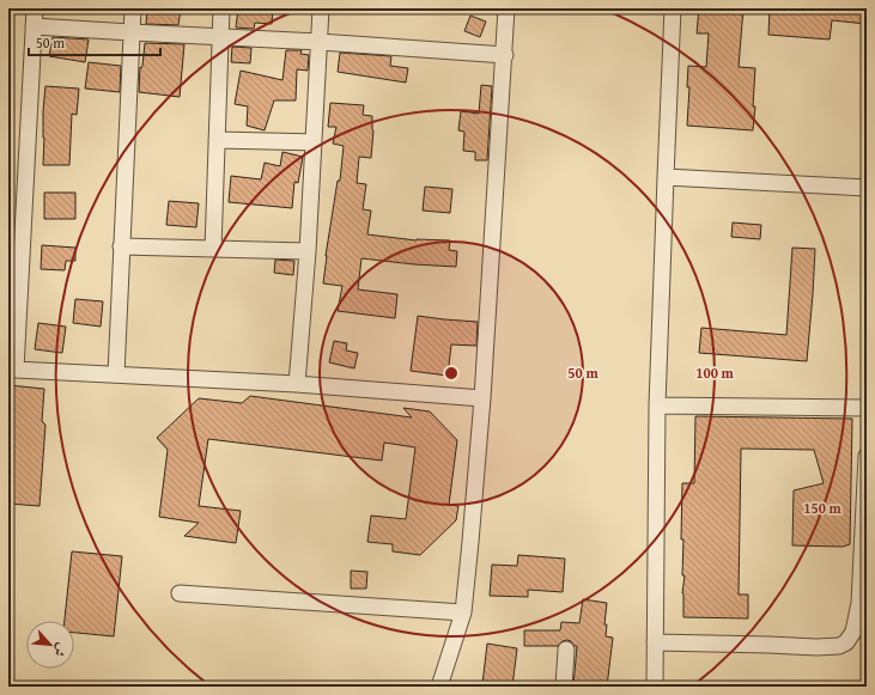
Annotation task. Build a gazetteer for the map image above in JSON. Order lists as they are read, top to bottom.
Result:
{
  "scale_bar": "50 m",
  "north": "bottom right",
  "rings": ["50 m", "100 m", "150 m"]
}
